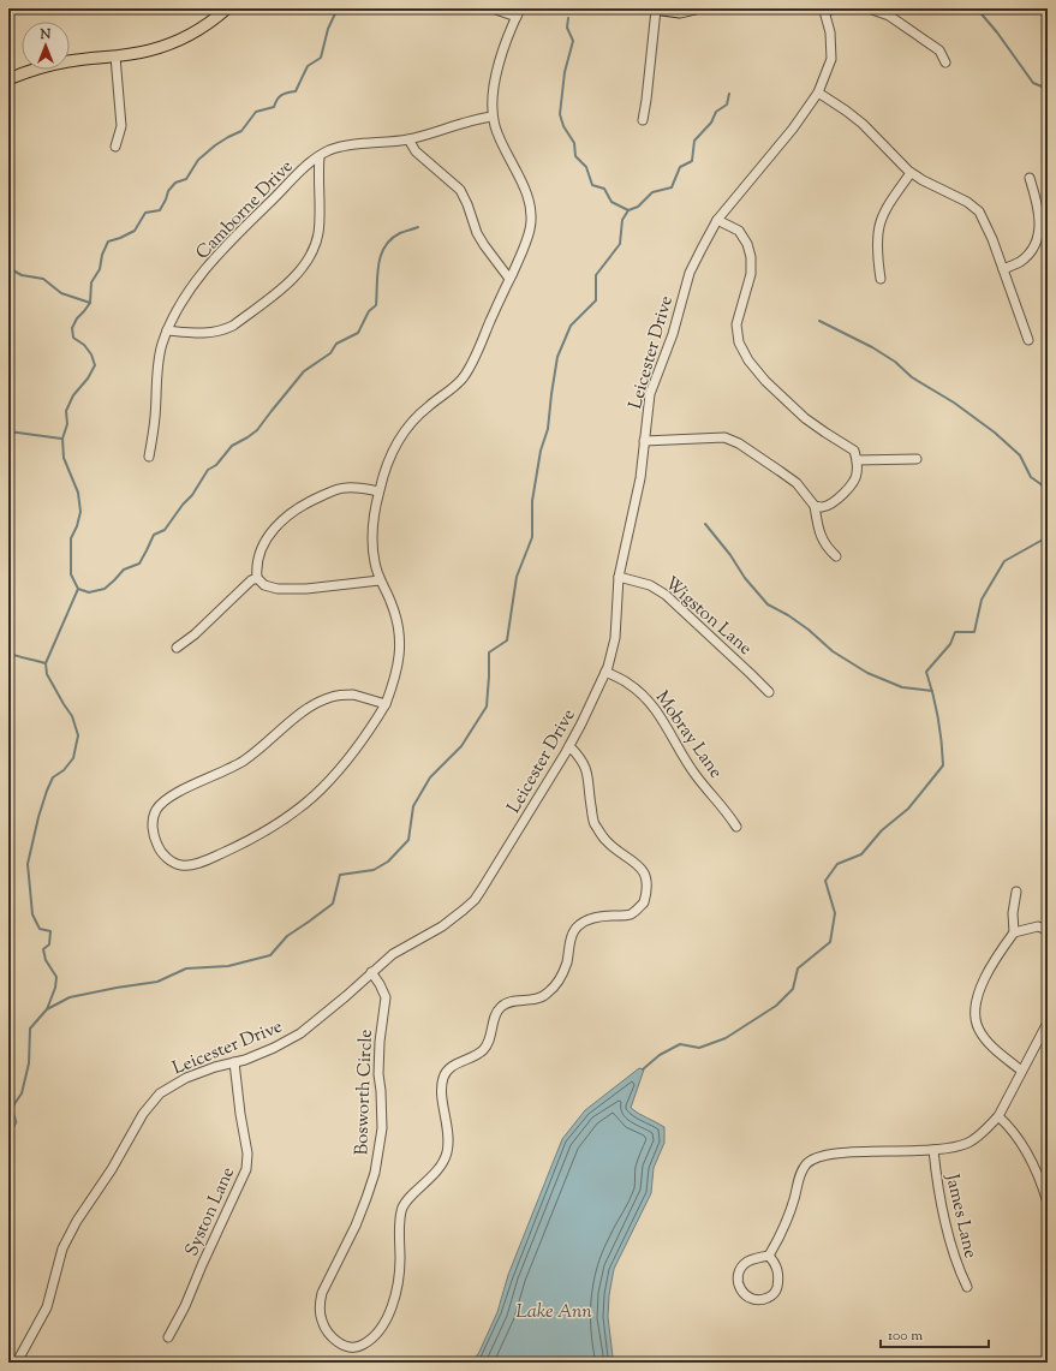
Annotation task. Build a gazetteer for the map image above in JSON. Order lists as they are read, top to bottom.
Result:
{
  "streets": {
    "street": [
      "Camborne Drive",
      "Leicester Drive",
      "Wigston Lane",
      "Mobray Lane",
      "Bosworth Circle",
      "Syston Lane",
      "James Lane"
    ]
  },
  "crossings": [
    ["Leicester Drive", "Wigston Lane"],
    ["Leicester Drive", "Mobray Lane"],
    ["Leicester Drive", "Bosworth Circle"],
    ["Leicester Drive", "Syston Lane"]
  ],
  "water": ["Lake Ann"],
  "scale_bar": "100 m",
  "north": "top"
}
